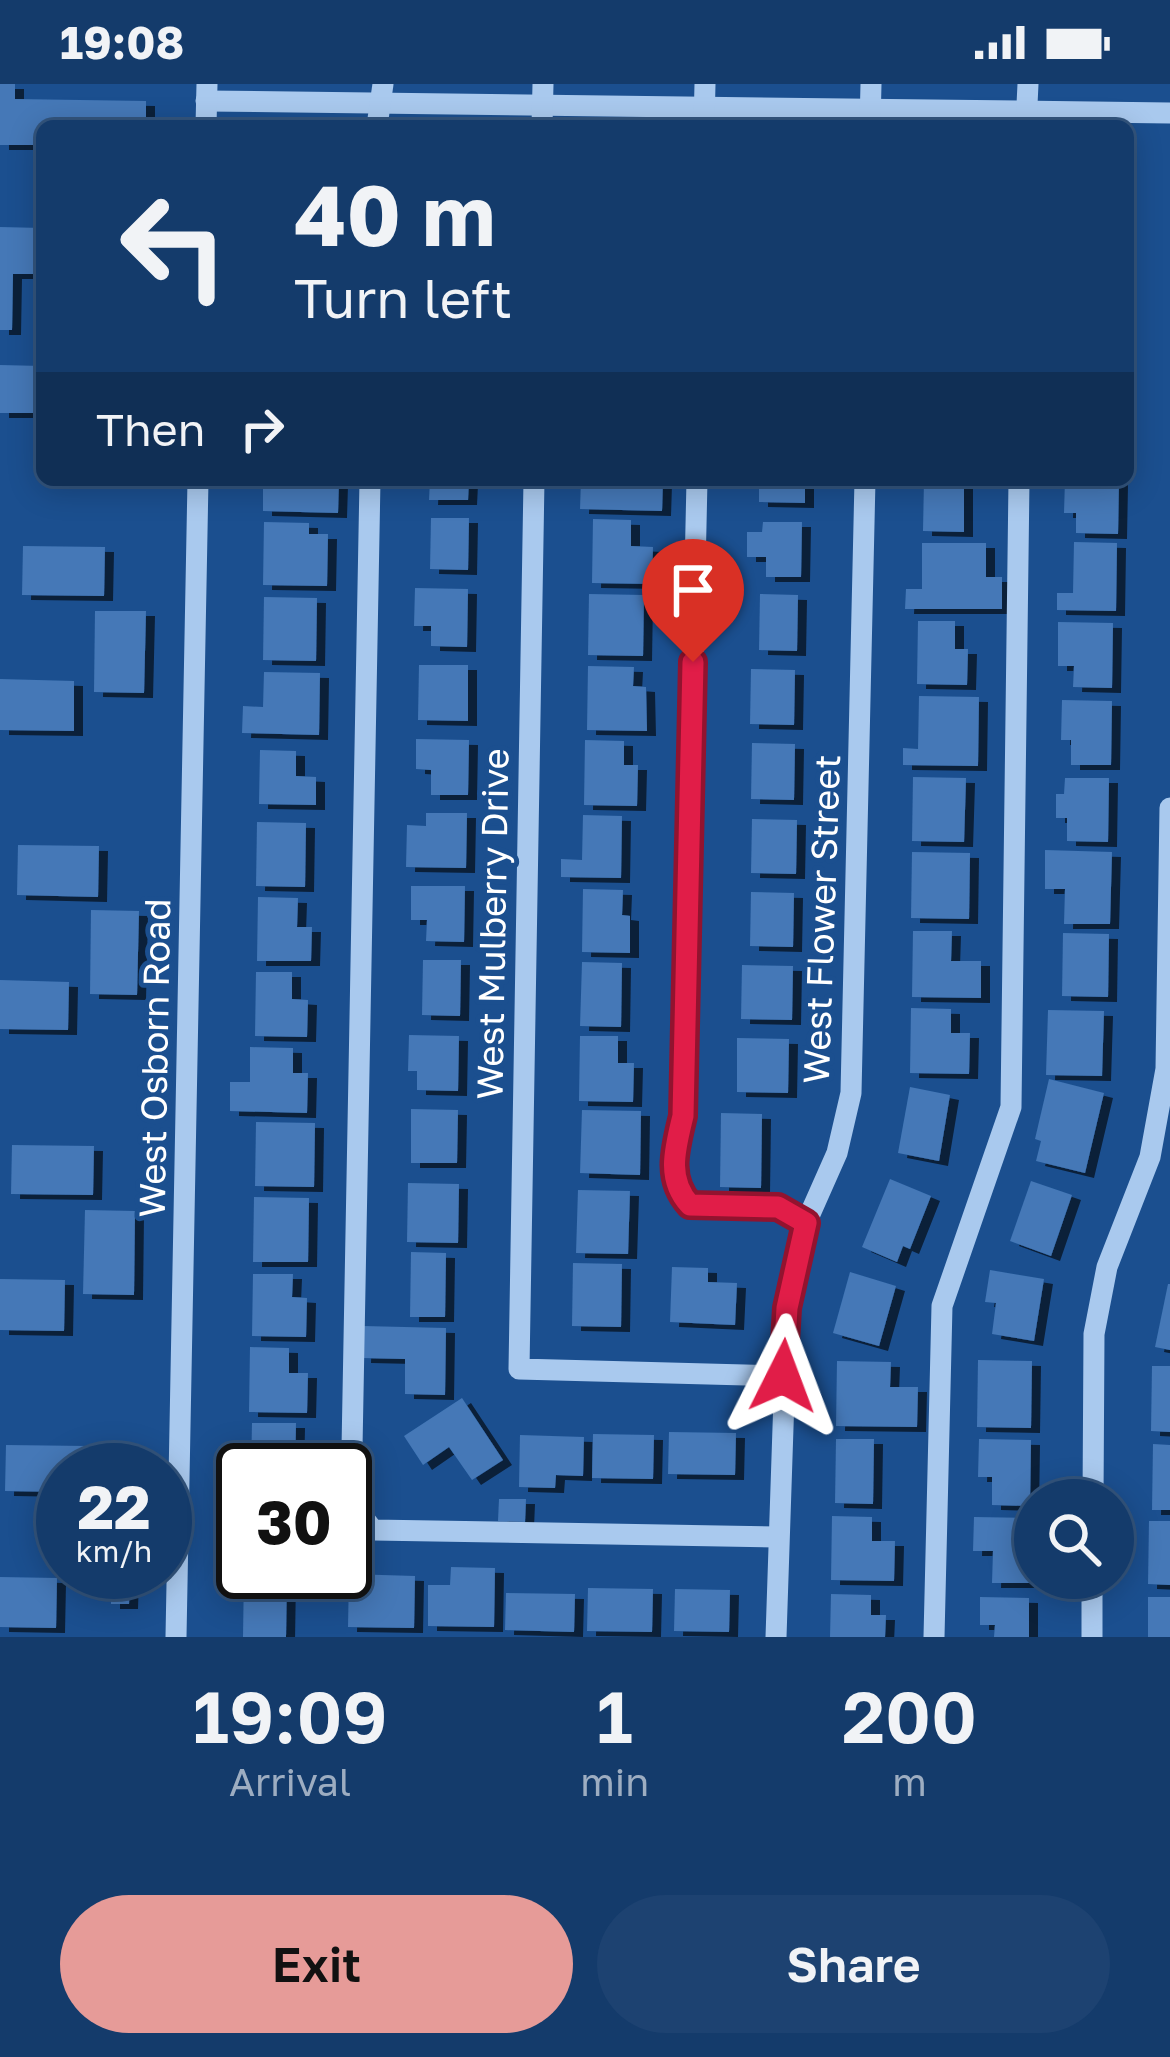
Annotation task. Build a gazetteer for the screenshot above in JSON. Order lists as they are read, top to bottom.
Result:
{
  "streets": {
    "street": ["West Flower Street", "West Mulberry Drive", "West Osborn Road"]
  },
  "crossings": [
    ["West Flower Street", "West Mulberry Drive"]
  ],
  "page": {
    "status": "19:08",
    "turn": ["40 m", "Turn left"],
    "then": "Then",
    "speed": "22 km/h",
    "limit": "30",
    "eta": [
      "19:09",
      "Arrival",
      "1",
      "min",
      "200",
      "m"
    ],
    "buttons": ["Exit", "Share"]
  }
}
